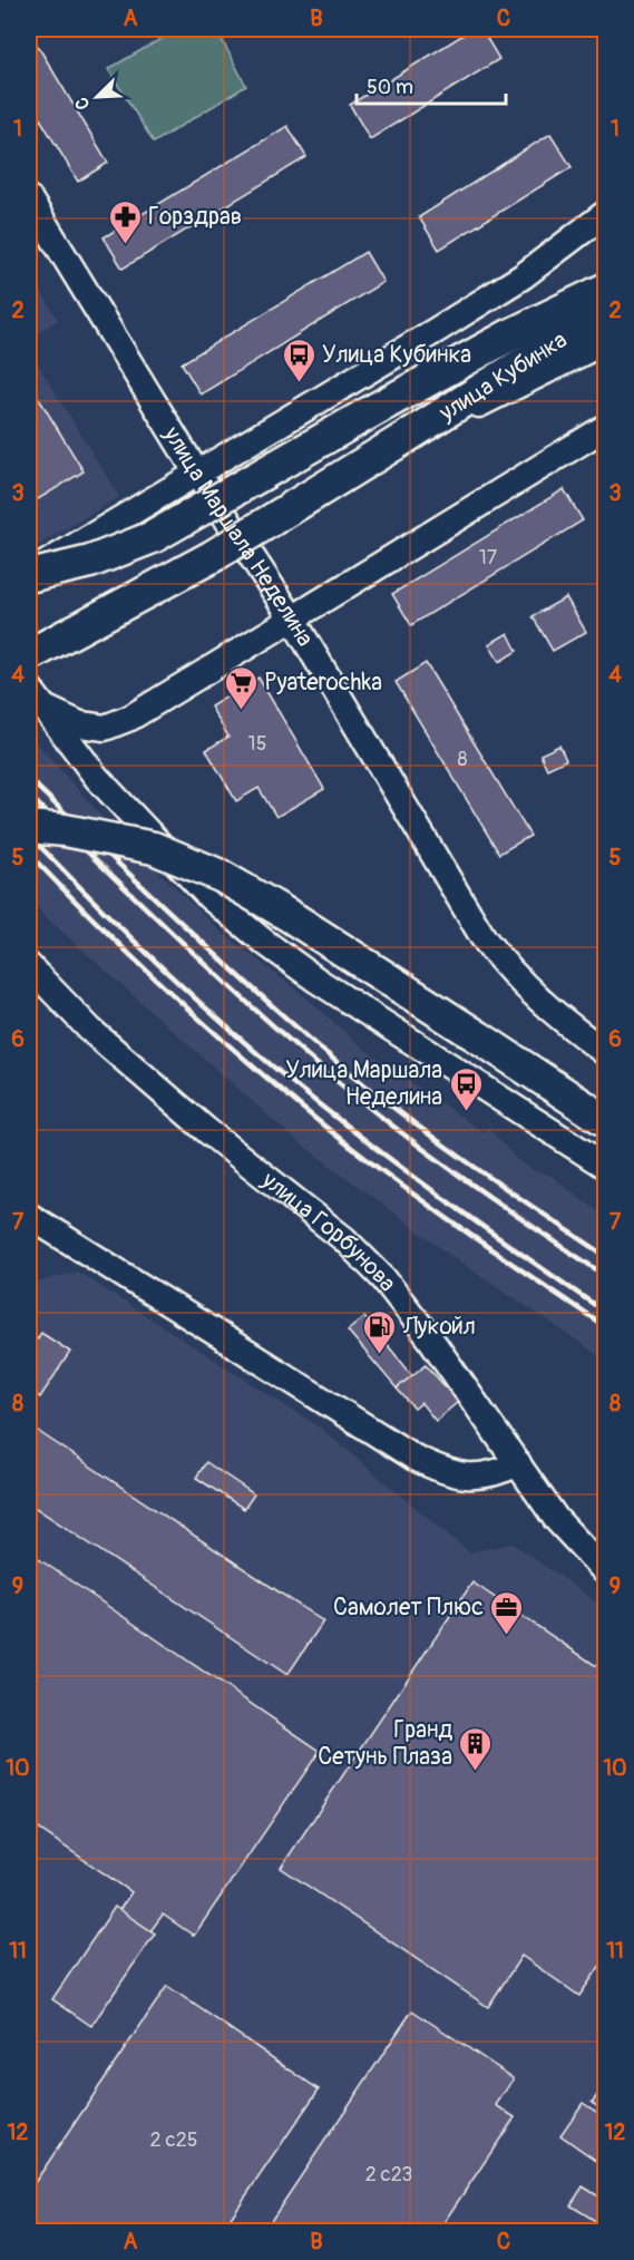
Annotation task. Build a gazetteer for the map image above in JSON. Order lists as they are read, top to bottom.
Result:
{
  "streets": {
    "main road": ["улица Кубинка"],
    "street": ["улица Маршала Неделина", "улица Горбунова"]
  },
  "places": {
    "pharmacy": ["Горздрав"],
    "bus stop": ["Улица Кубинка", "Улица Маршала Неделина"],
    "supermarket": ["Pyaterochka"],
    "fuel station": ["Лукойл"],
    "office": ["Самолет Плюс"],
    "building": ["Гранд Сетунь Плаза"]
  },
  "house_numbers": [
    "17",
    "15",
    "8",
    "2 с25",
    "2 с23"
  ],
  "scale_bar": "50 m",
  "north": "bottom left",
  "grid": {
    "columns": ["A", "B", "C"],
    "rows": [
      "1",
      "2",
      "3",
      "4",
      "5",
      "6",
      "7",
      "8",
      "9",
      "10",
      "11",
      "12"
    ]
  }
}
